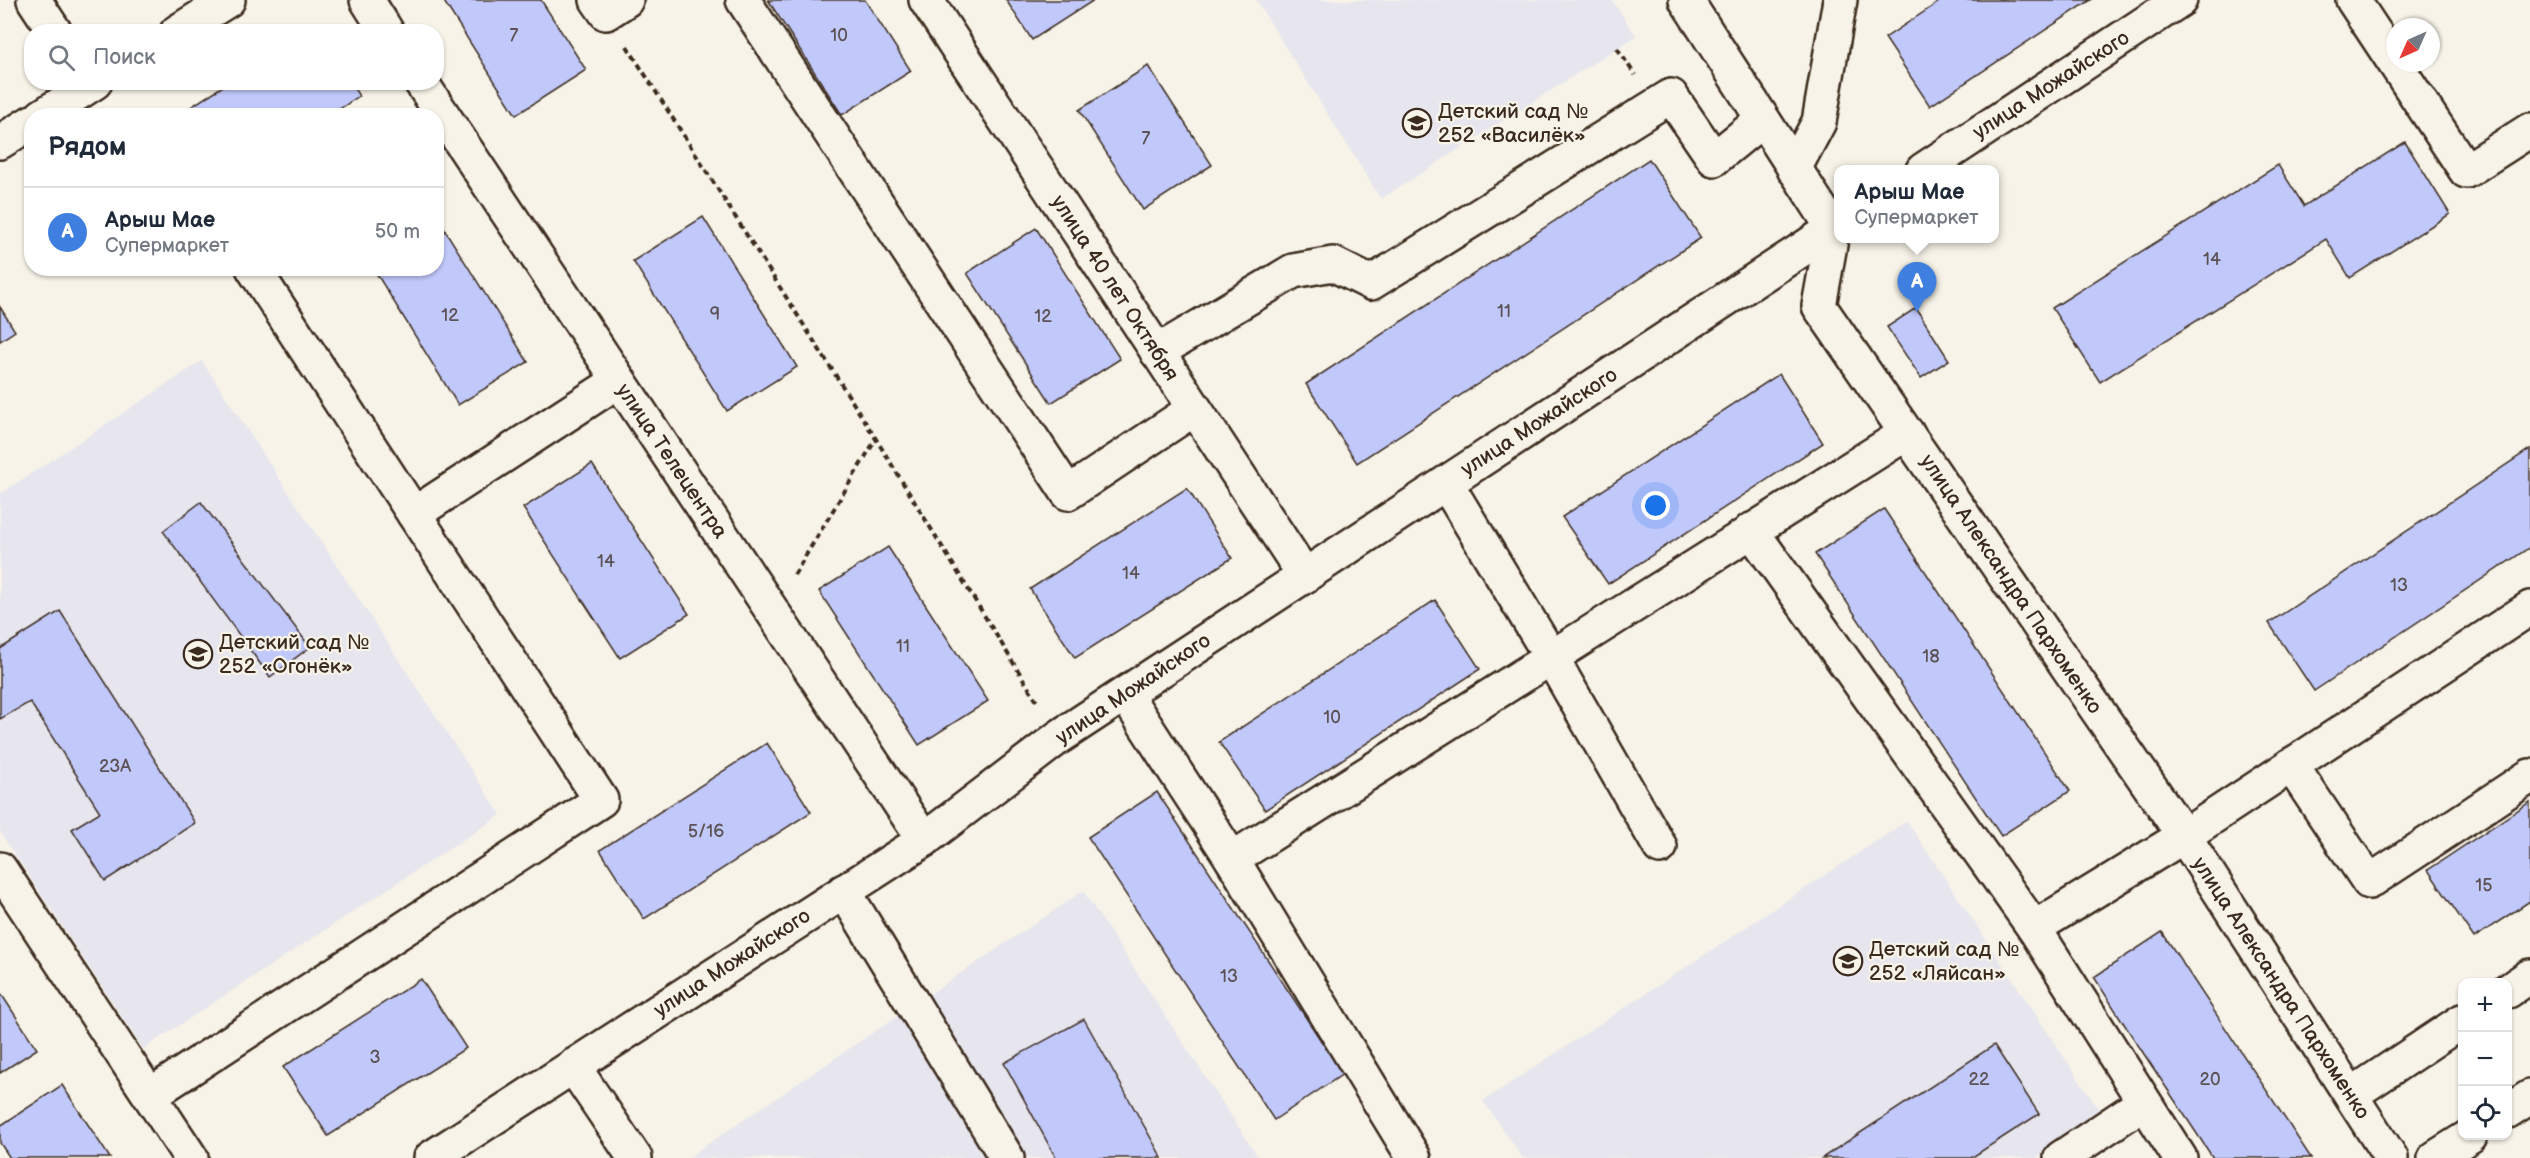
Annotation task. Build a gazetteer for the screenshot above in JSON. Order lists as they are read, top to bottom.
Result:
{
  "streets": {
    "street": [
      "улица Можайского",
      "улица 40 лет Октября",
      "улица Телецентра",
      "улица Александра Пархоменко"
    ]
  },
  "crossings": [
    ["улица Можайского", "улица 40 лет Октября"],
    ["улица Можайского", "улица Телецентра"]
  ],
  "places": {
    "school or university": ["Детский сад № 252 «Василёк»", "Детский сад № 252 «Огонёк»", "Детский сад № 252 «Ляйсан»"]
  },
  "house_numbers": [
    "7",
    "10",
    "7",
    "14",
    "11",
    "9",
    "12",
    "12",
    "14",
    "14",
    "13",
    "11",
    "18",
    "10",
    "23А",
    "5/16",
    "15",
    "13",
    "3",
    "22",
    "20"
  ],
  "north": "bottom left",
  "page": {
    "search": "Поиск",
    "heading": "Рядом",
    "popup": ["Арыш Мае", "Супермаркет"],
    "list": [
      {
        "mark": "A",
        "name": "Арыш Мае",
        "note": "Супермаркет",
        "value": "50 m"
      }
    ],
    "pins": "A",
    "map_buttons": ["+", "−"]
  }
}
